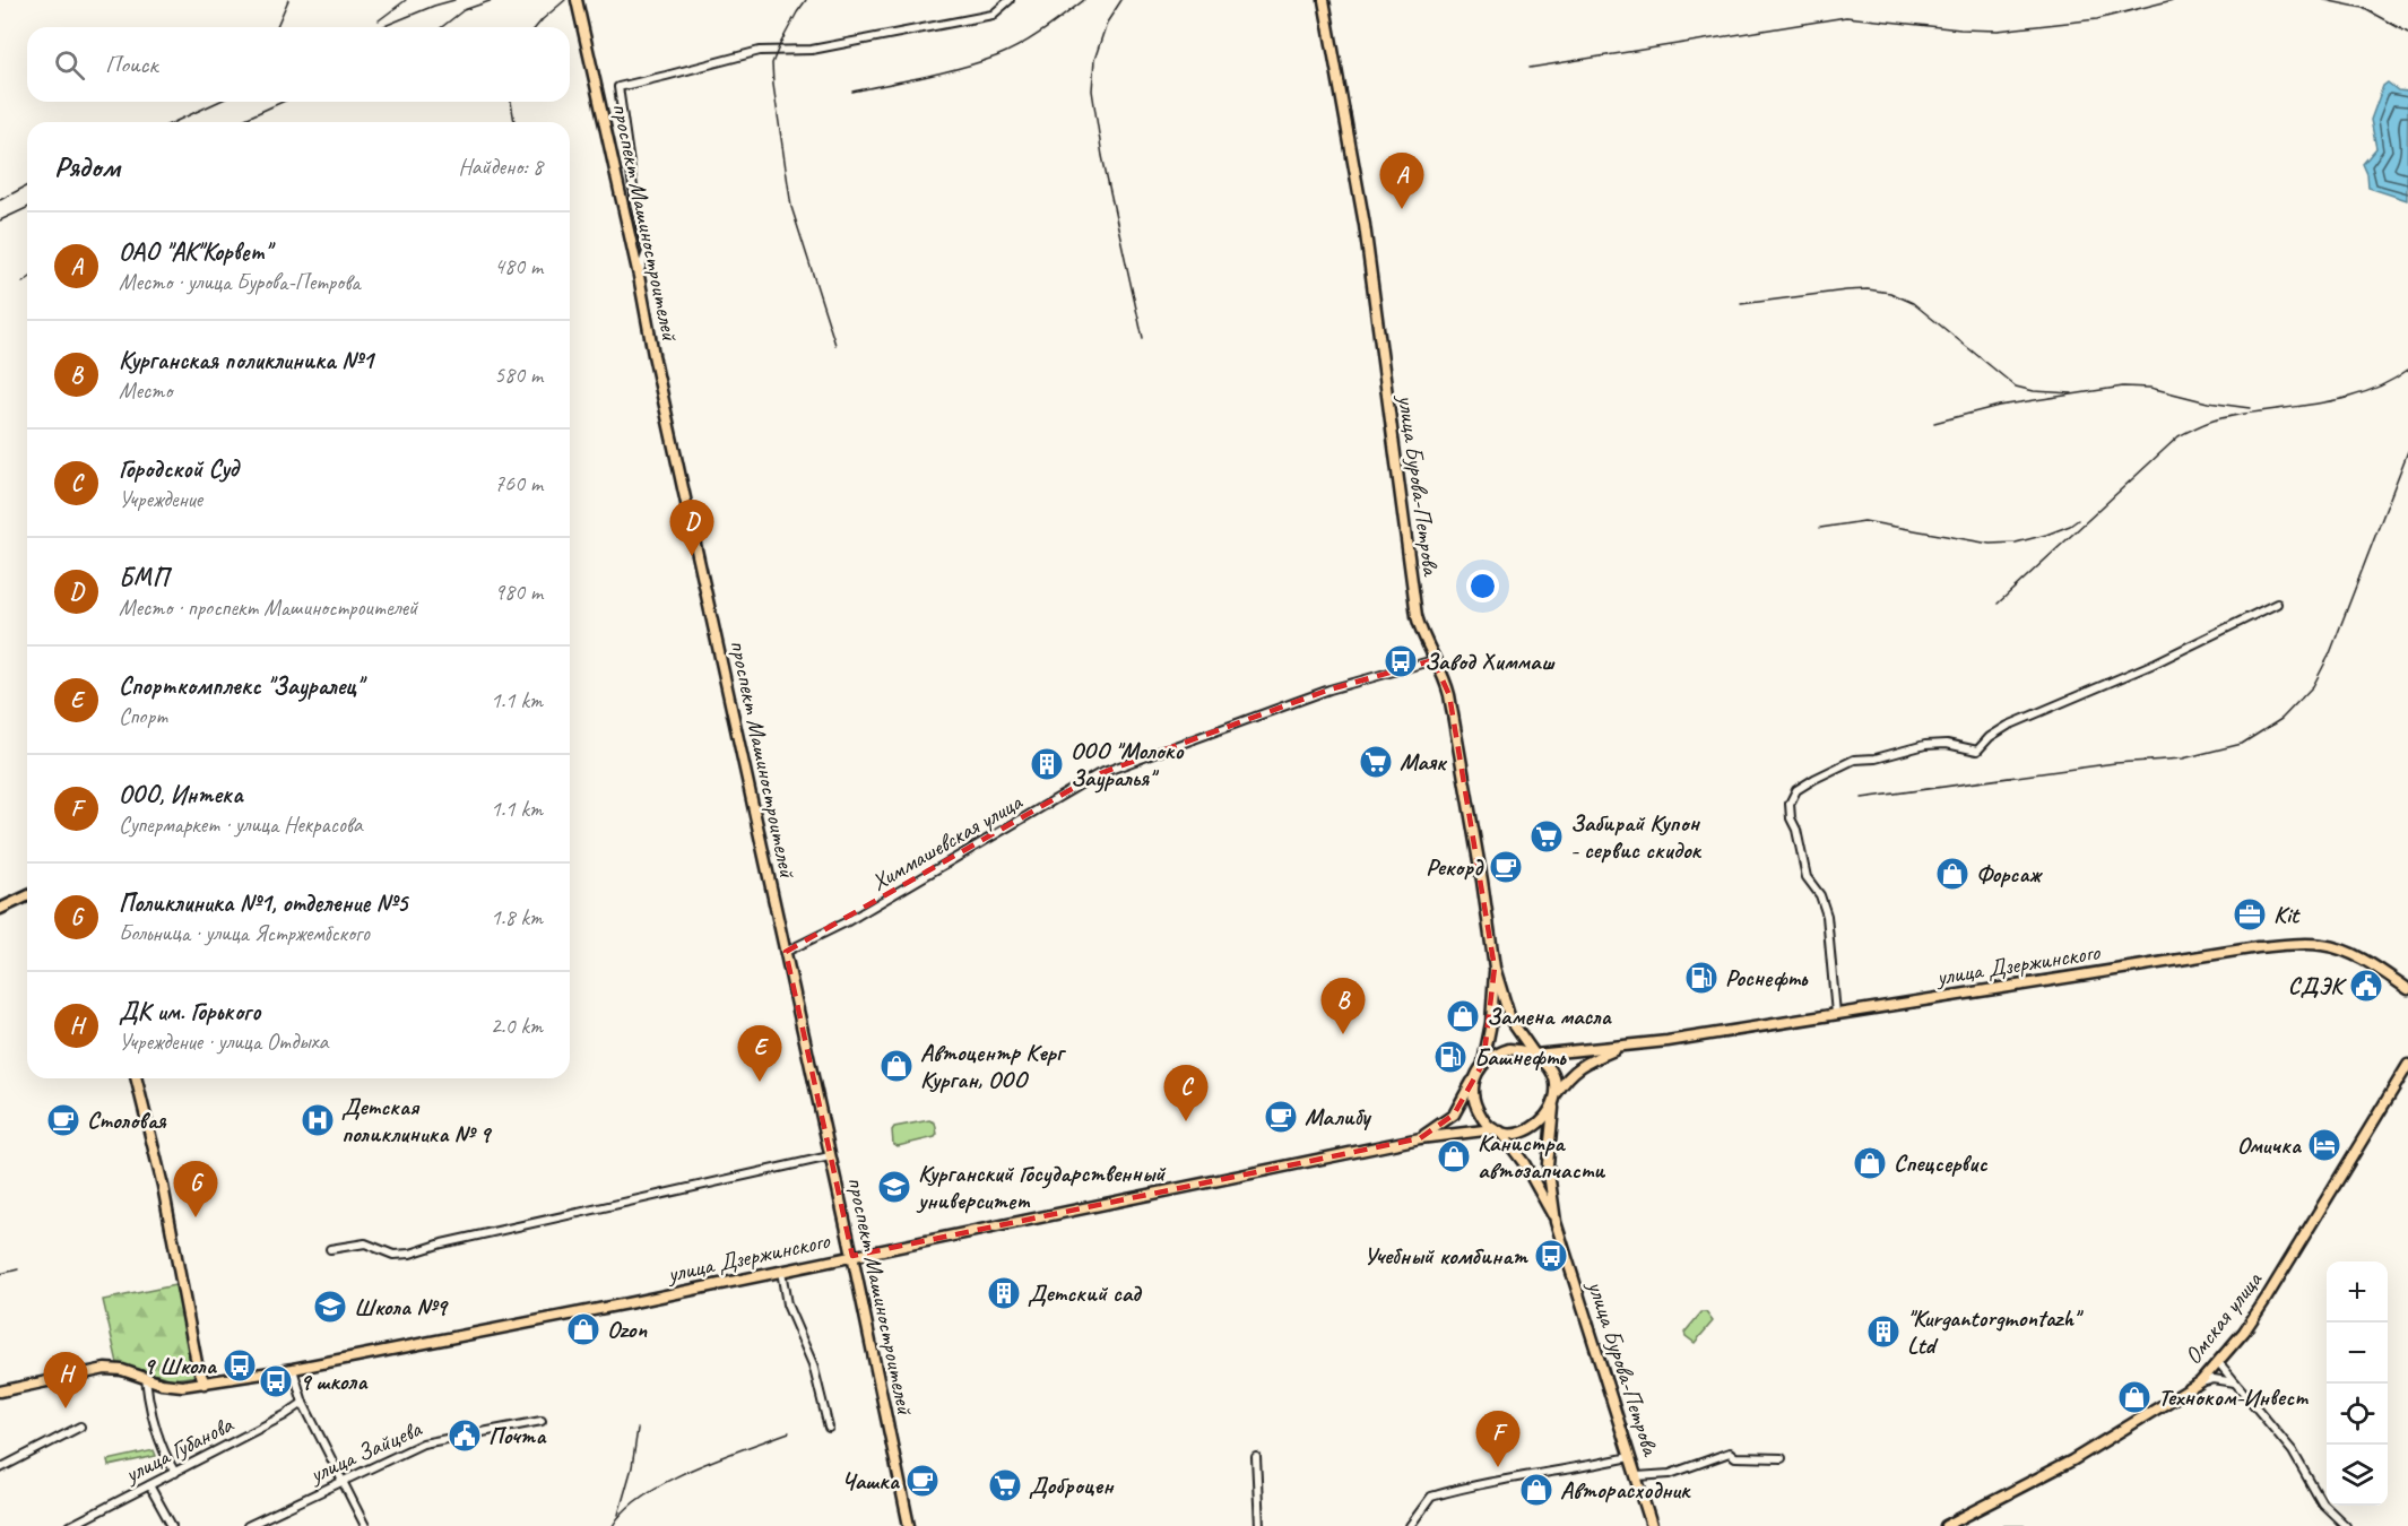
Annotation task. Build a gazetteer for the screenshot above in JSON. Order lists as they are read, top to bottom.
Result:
{
  "streets": {
    "main road": [
      "проспект Машиностроителей",
      "улица Бурова-Петрова",
      "улица Дзержинского",
      "Омская улица"
    ],
    "street": ["Химмашевская улица", "улица Губанова", "улица Зайцева"]
  },
  "crossings": [
    ["проспект Машиностроителей", "Химмашевская улица"],
    ["проспект Машиностроителей", "улица Дзержинского"],
    ["улица Бурова-Петрова", "Химмашевская улица"],
    ["улица Бурова-Петрова", "улица Дзержинского"]
  ],
  "places": {
    "bus stop": [
      "Завод Химмаш",
      "Учебный комбинат",
      "9 Школа",
      "9 школа"
    ],
    "supermarket": ["Маяк", "Забирай Купон - сервис скидок", "Доброцен"],
    "building": ["ООО \"Молоко Зауралья\"", "Детский сад", "\"Kurgantorgmontazh\" Ltd"],
    "cafe": [
      "Рекорд",
      "Малибу",
      "Столовая",
      "Чашка"
    ],
    "shop": [
      "Форсаж",
      "Замена масла",
      "Автоцентр Керг Курган, ООО",
      "Канистра автозапчасти",
      "Спецсервис",
      "Ozon",
      "Техноком-Инвест",
      "Авторасходник"
    ],
    "office": ["Kit"],
    "fuel station": ["Роснефть", "Башнефть"],
    "public building": ["СДЭК", "Почта"],
    "hospital": ["Детская поликлиника № 9"],
    "hotel": ["Омичка"],
    "school or university": ["Курганский Государственный университет", "Школа №9"]
  },
  "page": {
    "search": "Поиск",
    "heading": ["Рядом", "Найдено: 8"],
    "pins": [
      "A",
      "D",
      "B",
      "E",
      "C",
      "G",
      "H",
      "F"
    ],
    "list": [
      {
        "mark": "A",
        "name": "ОАО \"АК\"Корвет\"",
        "note": "Место · улица Бурова-Петрова",
        "value": "480 m"
      },
      {
        "mark": "B",
        "name": "Курганская поликлиника №1",
        "note": "Место",
        "value": "580 m"
      },
      {
        "mark": "C",
        "name": "Городской Суд",
        "note": "Учреждение",
        "value": "760 m"
      },
      {
        "mark": "D",
        "name": "БМП",
        "note": "Место · проспект Машиностроителей",
        "value": "980 m"
      },
      {
        "mark": "E",
        "name": "Спорткомплекс \"Зауралец\"",
        "note": "Спорт",
        "value": "1.1 km"
      },
      {
        "mark": "F",
        "name": "ООО, Интека",
        "note": "Супермаркет · улица Некрасова",
        "value": "1.1 km"
      },
      {
        "mark": "G",
        "name": "Поликлиника №1, отделение №5",
        "note": "Больница · улица Ястржембского",
        "value": "1.8 km"
      },
      {
        "mark": "H",
        "name": "ДК им. Горького",
        "note": "Учреждение · улица Отдыха",
        "value": "2.0 km"
      }
    ],
    "map_buttons": ["+", "−"]
  }
}
